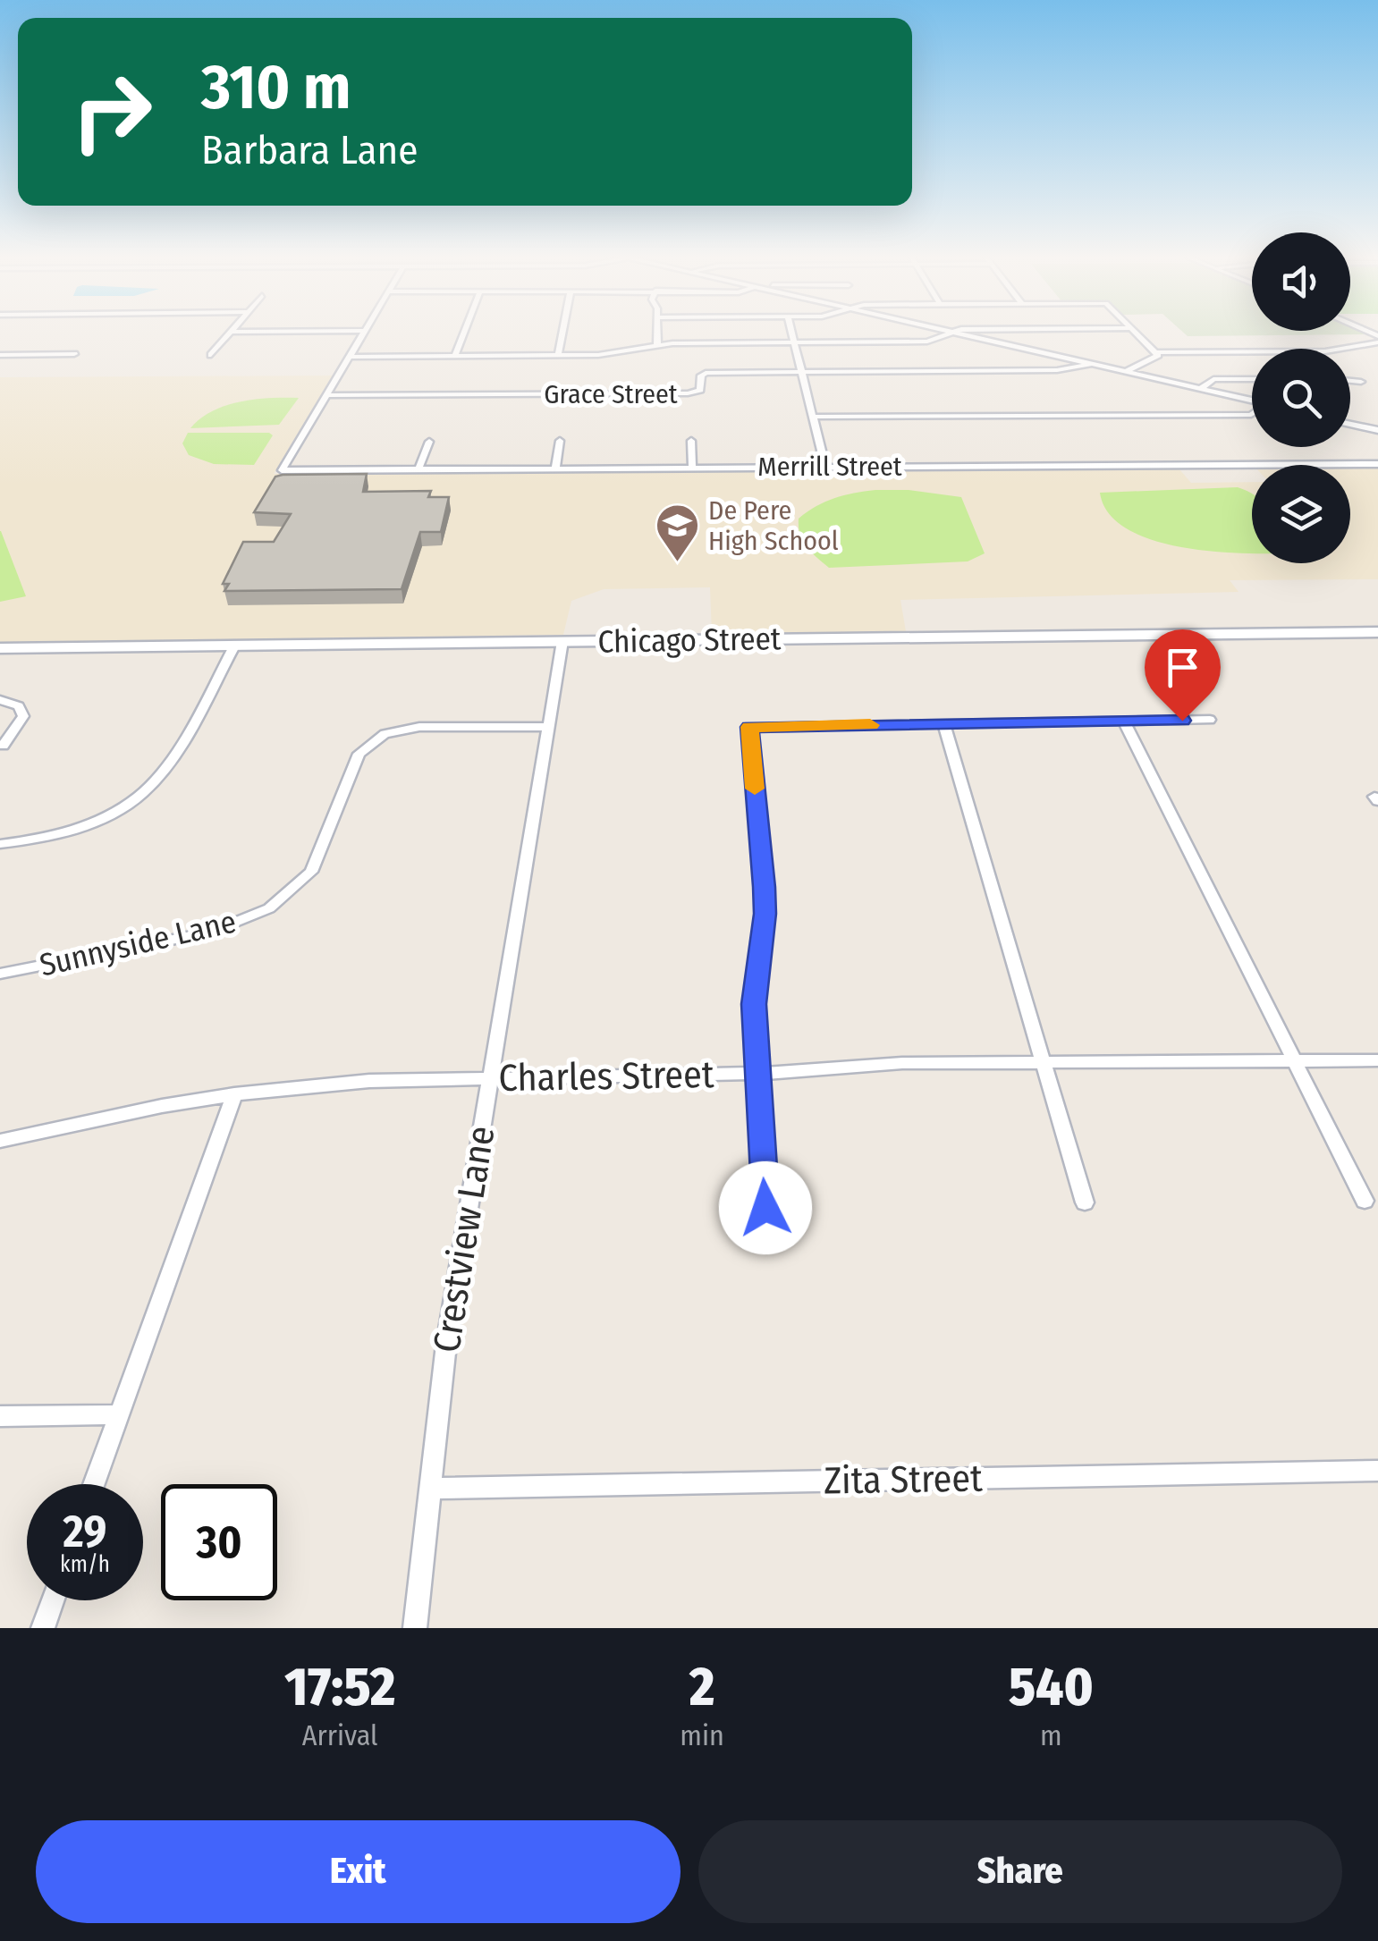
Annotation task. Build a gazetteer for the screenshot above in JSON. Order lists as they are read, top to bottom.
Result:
{
  "streets": {
    "street": [
      "Grace Street",
      "Merrill Street",
      "Chicago Street",
      "Sunnyside Lane",
      "Charles Street",
      "Crestview Lane",
      "Zita Street"
    ]
  },
  "crossings": [
    ["Grace Street", "Merrill Street"],
    ["Chicago Street", "Crestview Lane"],
    ["Sunnyside Lane", "Crestview Lane"],
    ["Charles Street", "Crestview Lane"],
    ["Crestview Lane", "Zita Street"]
  ],
  "places": {
    "school or university": ["De Pere High School"]
  },
  "page": {
    "turn": ["310 m", "Barbara Lane"],
    "speed": "29 km/h",
    "limit": "30",
    "eta": [
      "17:52",
      "Arrival",
      "2",
      "min",
      "540",
      "m"
    ],
    "buttons": ["Exit", "Share"]
  }
}
